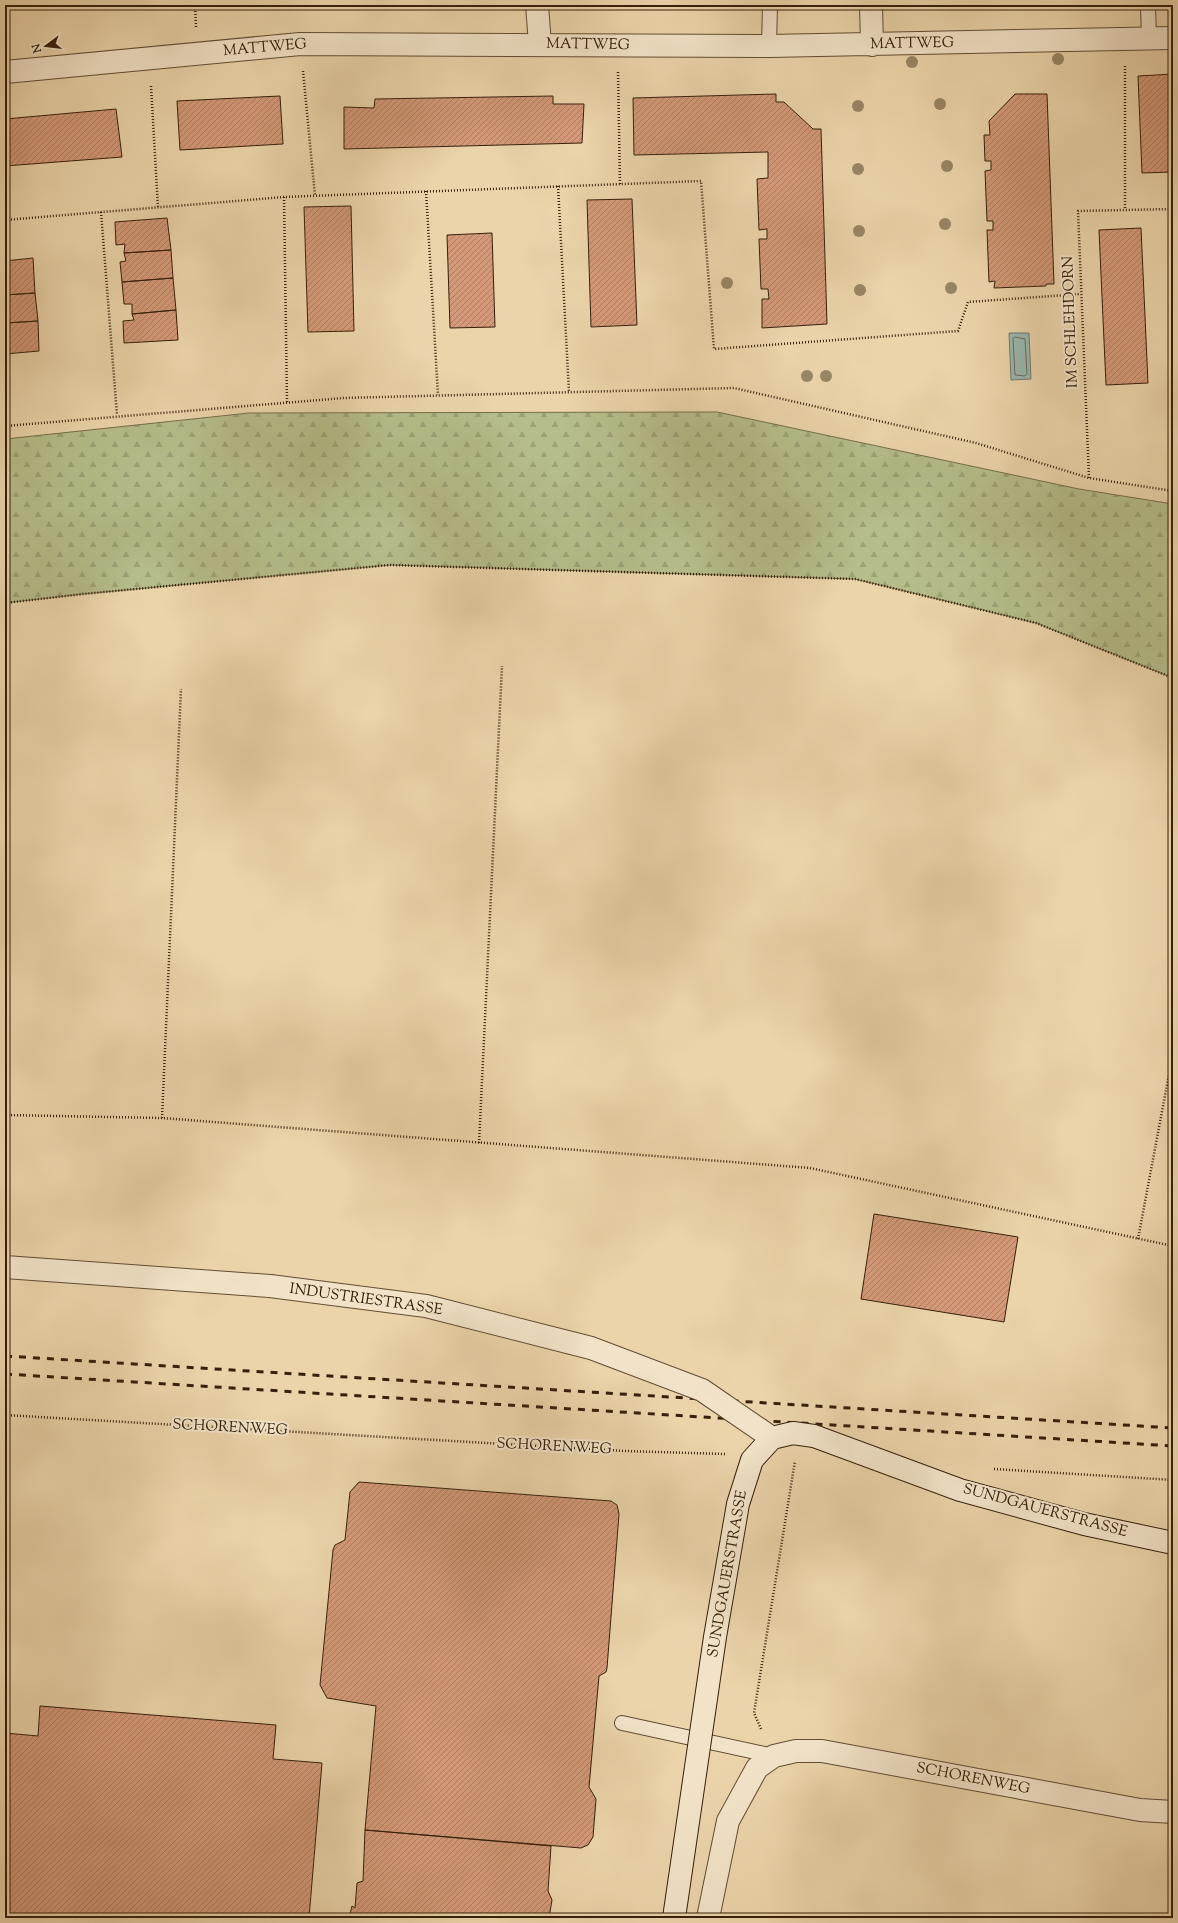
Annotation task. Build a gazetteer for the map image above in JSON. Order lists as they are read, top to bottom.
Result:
{
  "streets": {
    "street": [
      "MATTWEG",
      "INDUSTRIESTRASSE",
      "SCHORENWEG",
      "SUNDGAUERSTRASSE"
    ],
    "path": ["IM SCHLEHDORN"]
  },
  "crossings": [
    ["INDUSTRIESTRASSE", "SUNDGAUERSTRASSE"]
  ],
  "north": "left"
}
